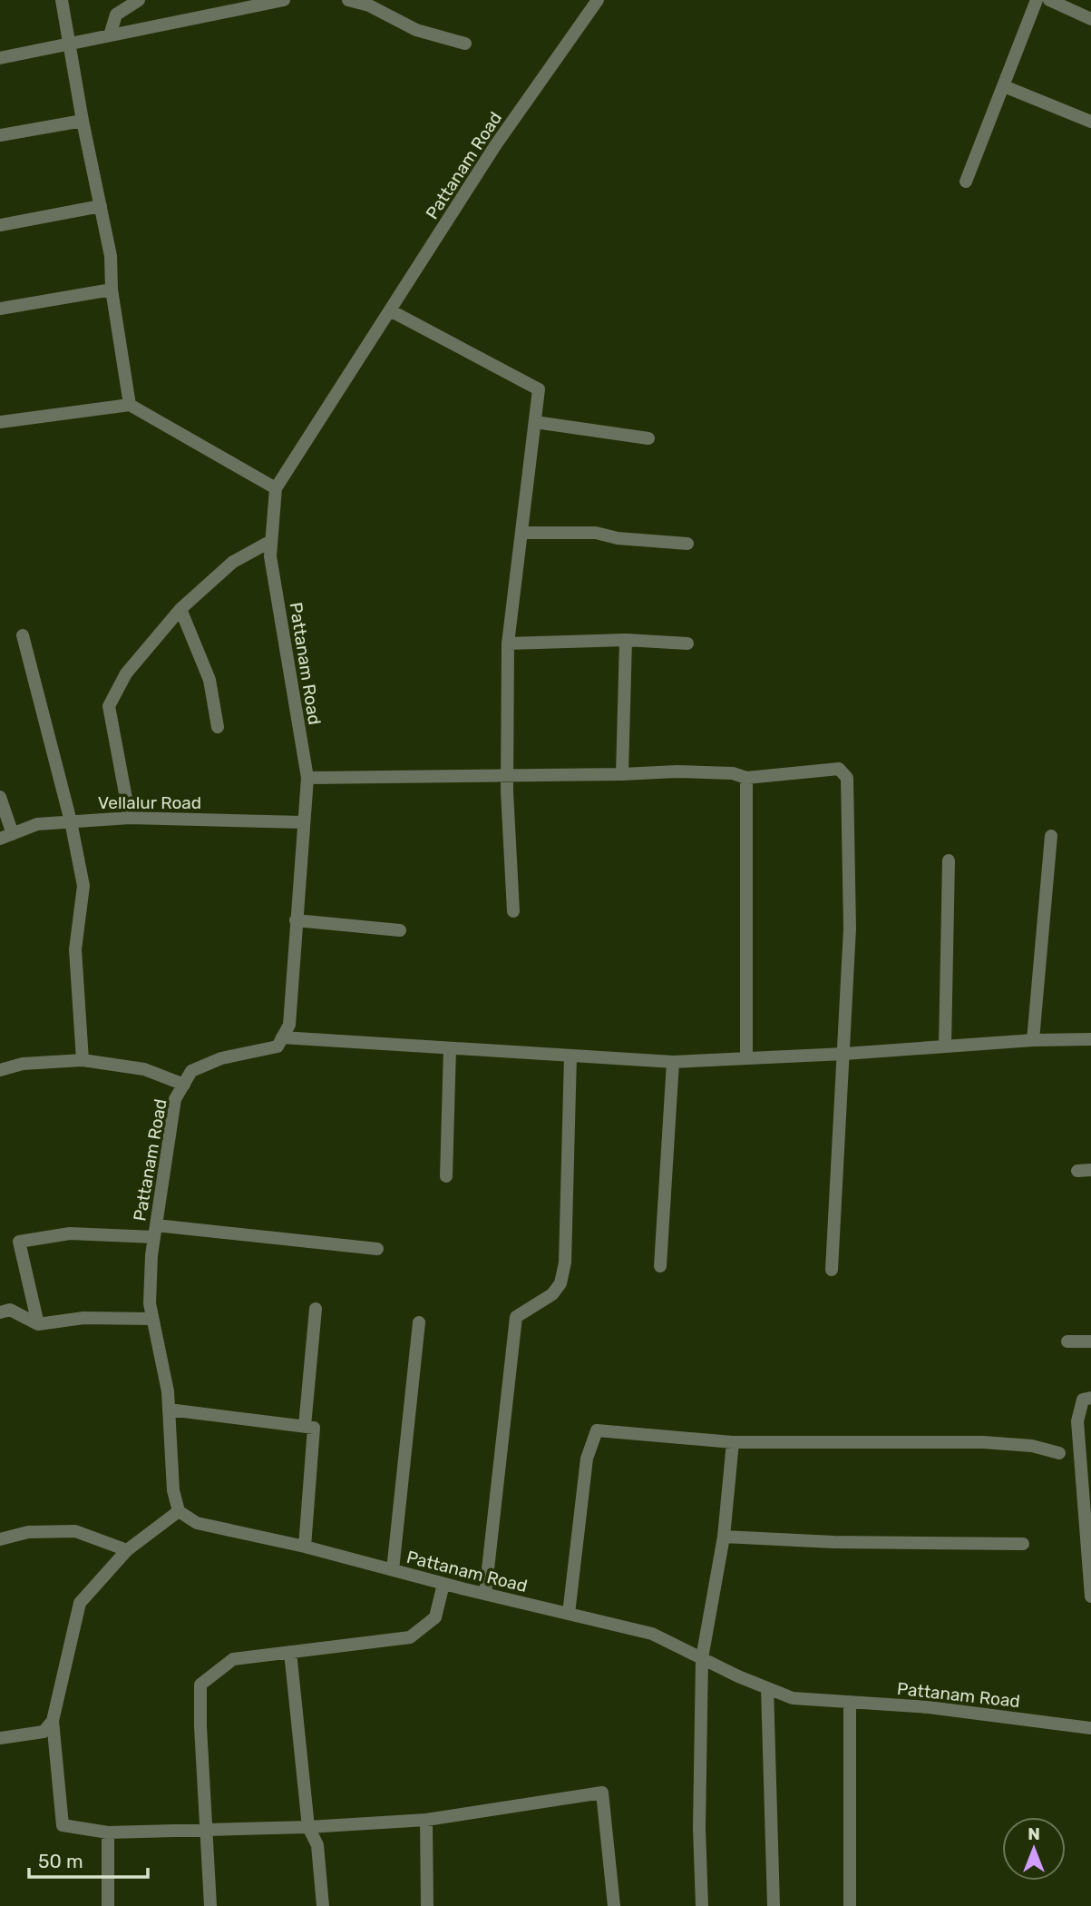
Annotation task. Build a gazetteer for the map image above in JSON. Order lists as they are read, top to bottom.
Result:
{
  "streets": {
    "street": ["Pattanam Road", "Vellalur Road"]
  },
  "crossings": [
    ["Pattanam Road", "Vellalur Road"]
  ],
  "scale_bar": "50 m",
  "north": "top"
}
